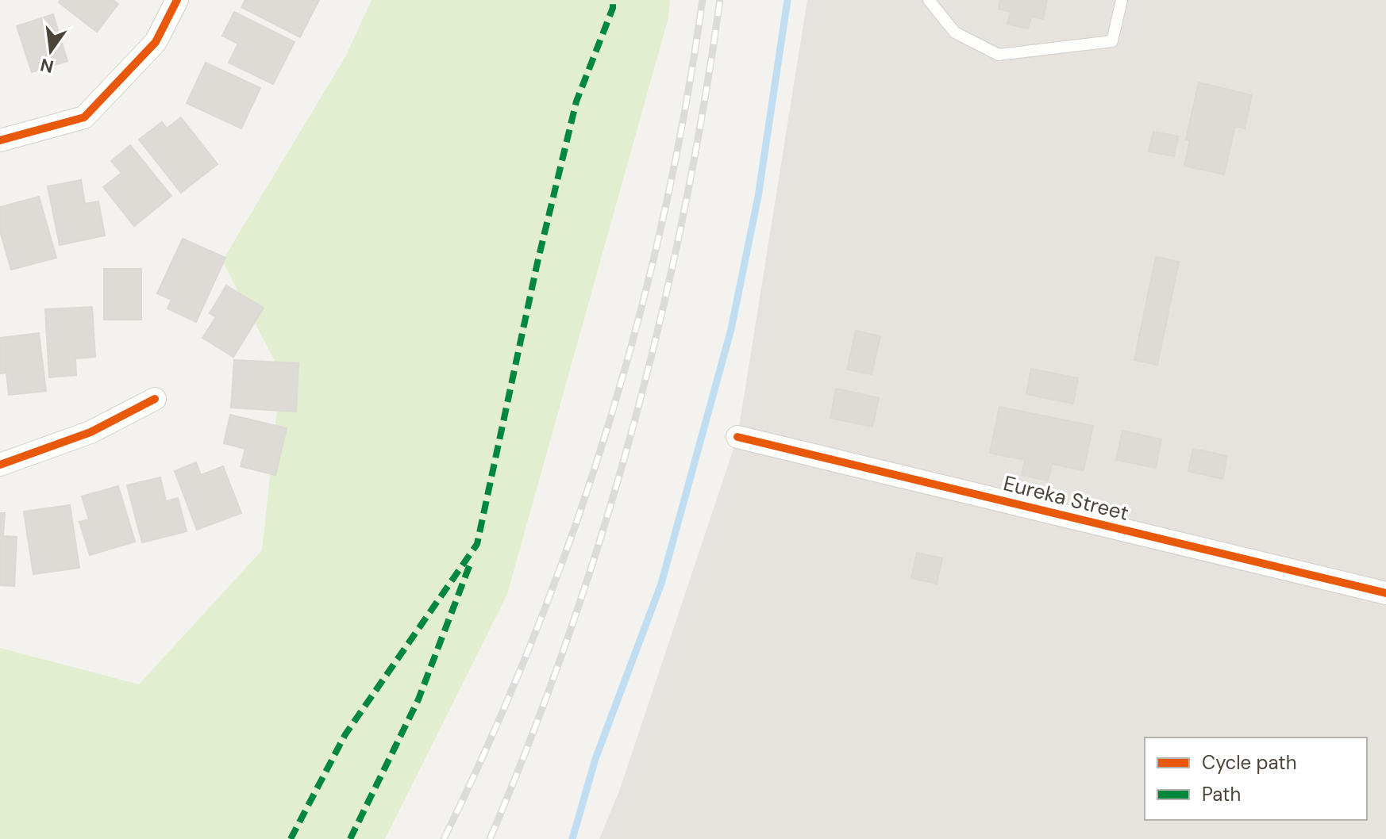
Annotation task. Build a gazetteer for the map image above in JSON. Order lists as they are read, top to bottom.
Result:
{
  "streets": {
    "street": ["Eureka Street"]
  },
  "legend": ["Cycle path", "Path"],
  "north": "bottom"
}
